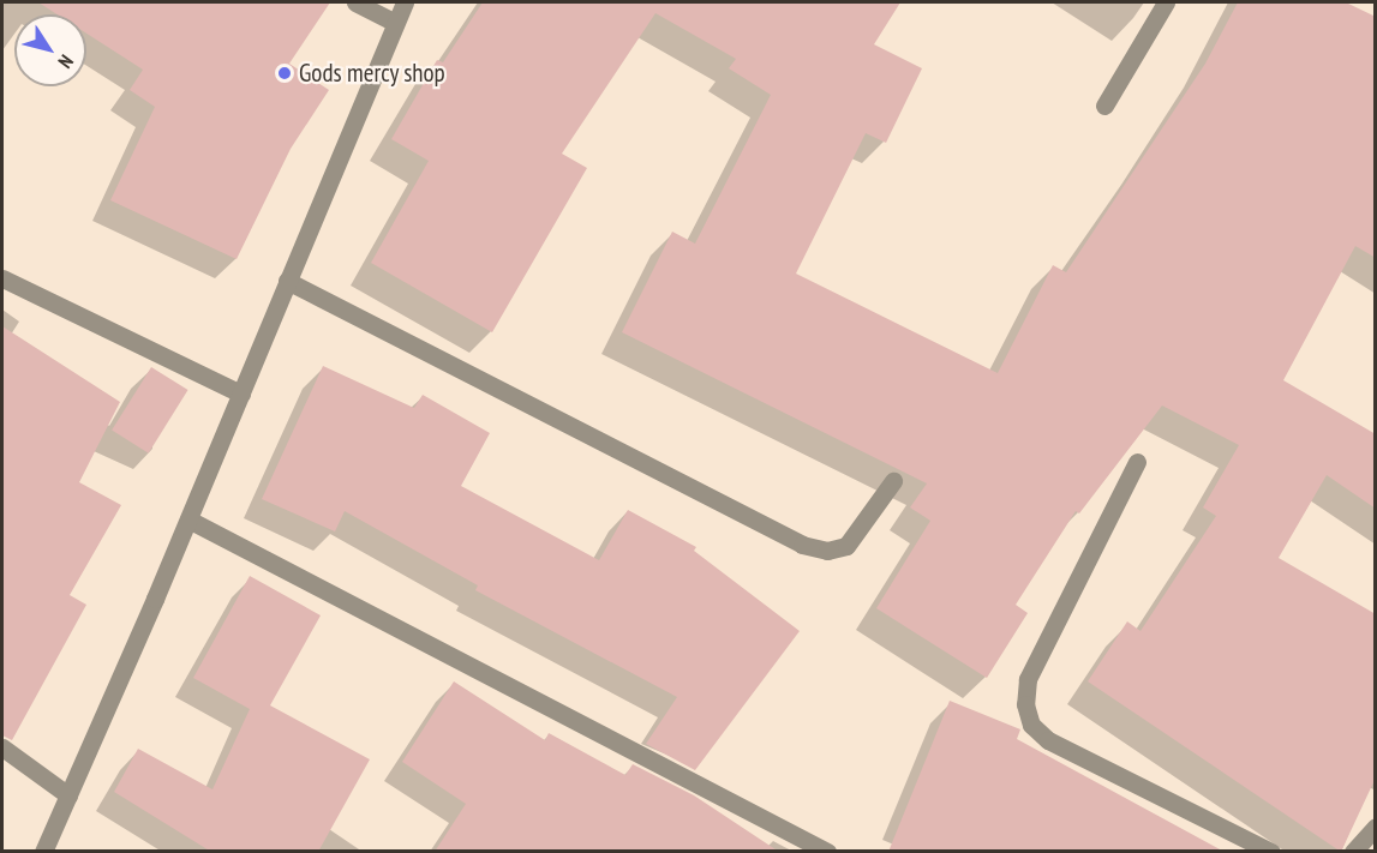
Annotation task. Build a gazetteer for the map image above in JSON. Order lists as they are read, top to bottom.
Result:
{
  "places": ["Gods mercy shop"],
  "north": "bottom right"
}
